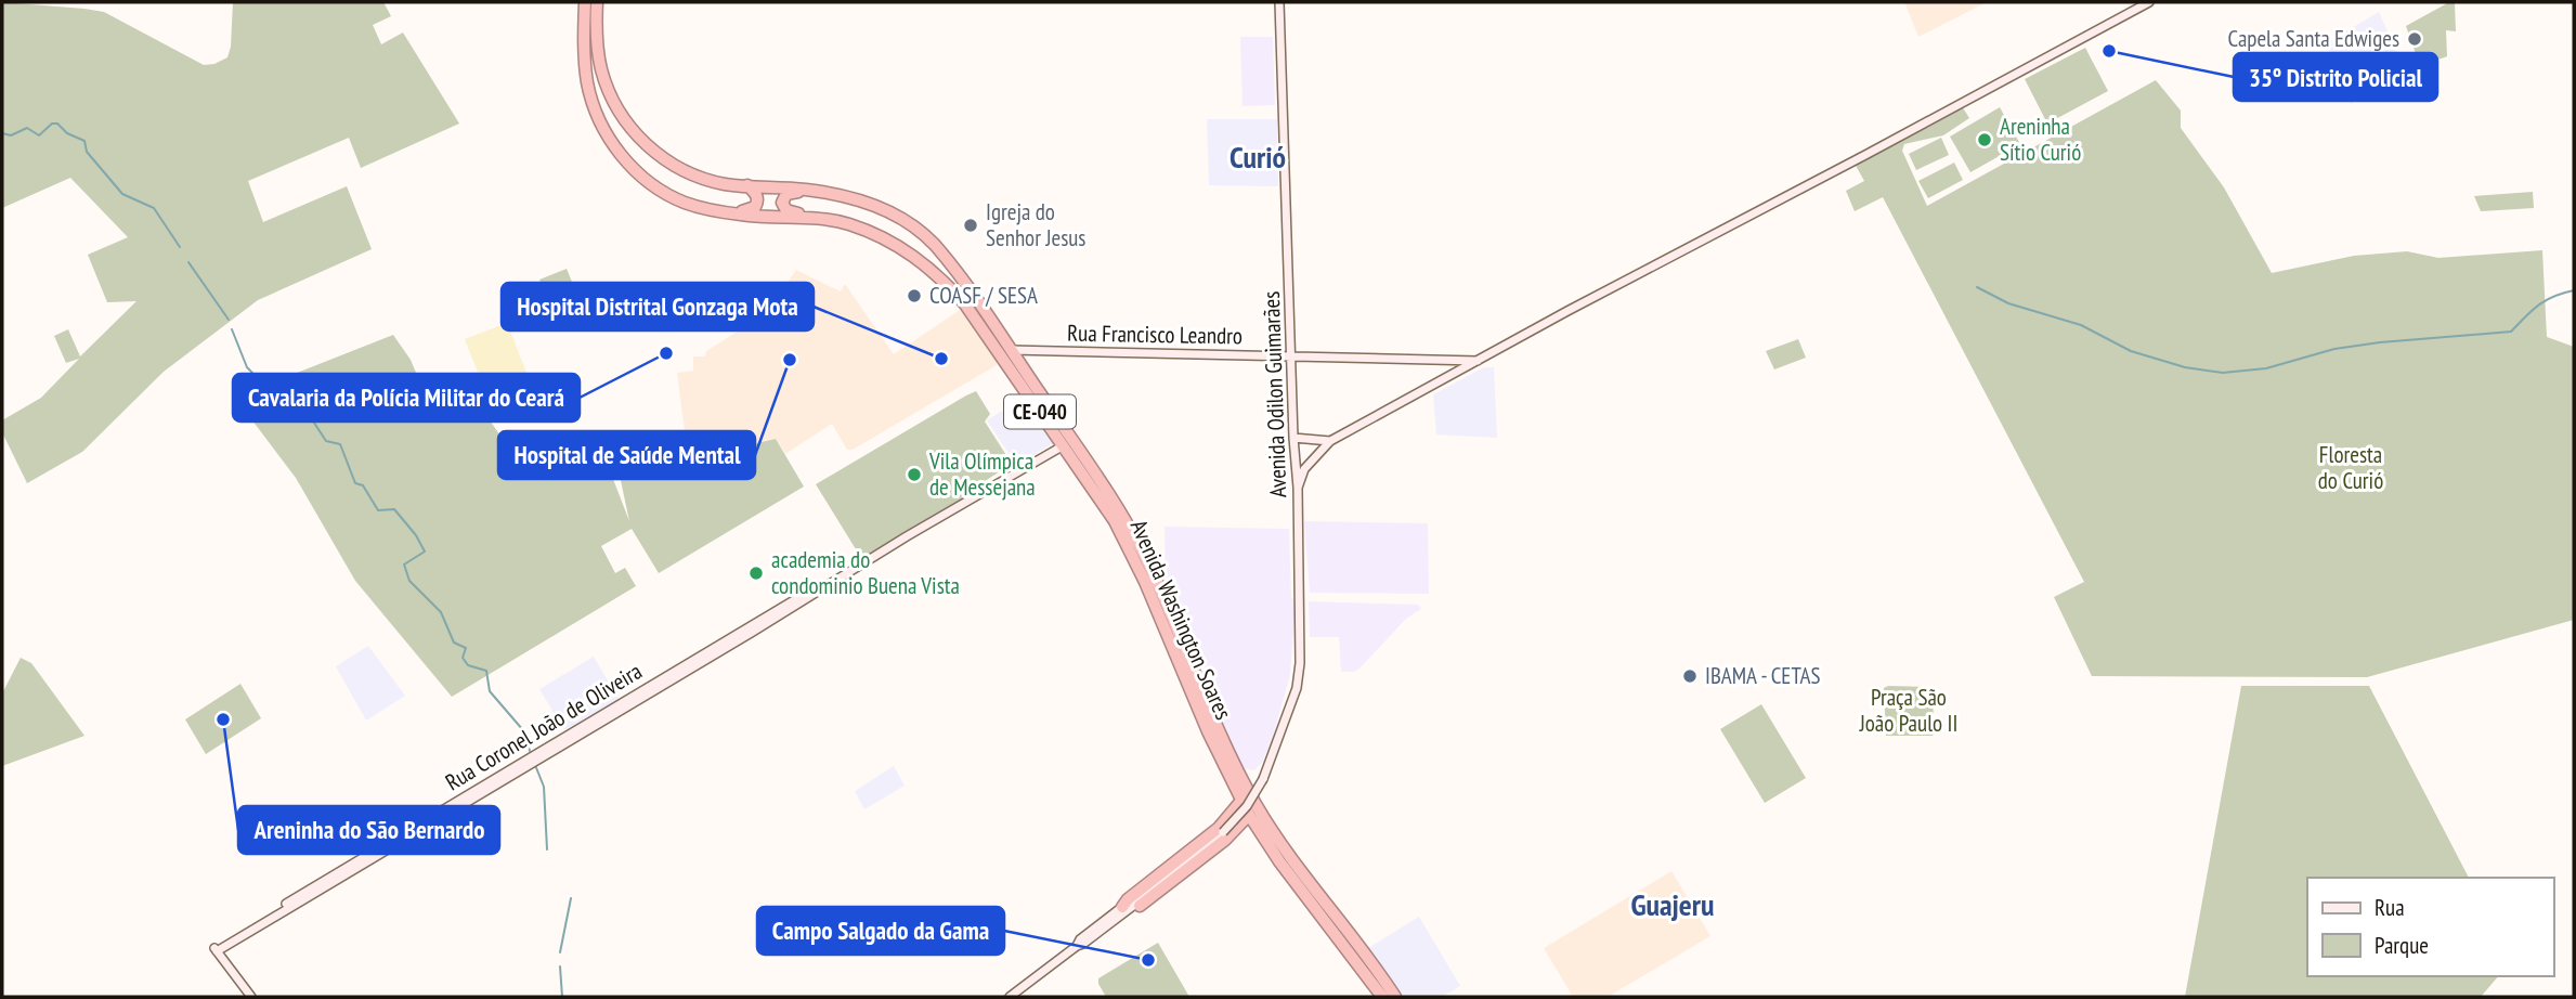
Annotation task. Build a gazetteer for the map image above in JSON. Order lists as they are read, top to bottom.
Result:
{
  "streets": {
    "highway": ["CE-040", "Avenida Washington Soares"],
    "main road": ["Rua Francisco Leandro", "Avenida Odilon Guimarães", "Rua Coronel João de Oliveira"]
  },
  "crossings": [
    ["Rua Francisco Leandro", "Avenida Odilon Guimarães"],
    ["Rua Francisco Leandro", "Avenida Washington Soares"],
    ["Avenida Washington Soares", "Rua Coronel João de Oliveira"]
  ],
  "districts": ["Curió", "Guajeru"],
  "parks": ["Floresta do Curió", "Praça São João Paulo II"],
  "places": [
    "Capela Santa Edwiges",
    "35º Distrito Policial",
    "Areninha Sítio Curió",
    "Igreja do Senhor Jesus",
    "COASF / SESA",
    "Cavalaria da Polícia Militar do Ceará",
    "Hospital Distrital Gonzaga Mota",
    "Hospital de Saúde Mental",
    "Vila Olímpica de Messejana",
    "academia do condominio Buena Vista",
    "IBAMA - CETAS",
    "Areninha do São Bernardo",
    "Campo Salgado da Gama"
  ],
  "legend": ["Rua", "Parque"]
}
